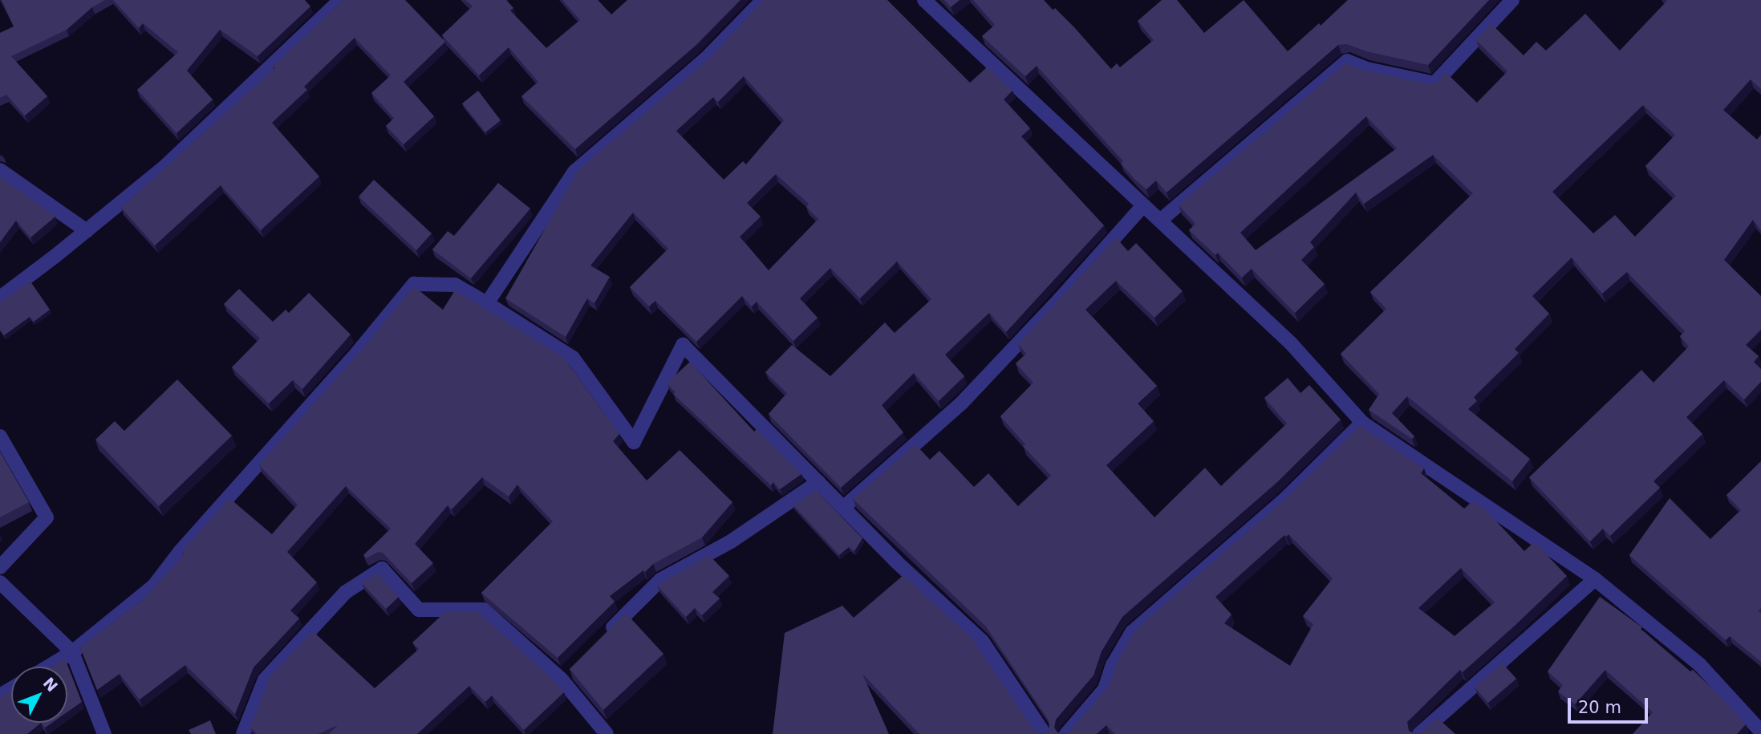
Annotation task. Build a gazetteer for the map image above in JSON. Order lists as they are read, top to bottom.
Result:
{
  "scale_bar": "20 m",
  "north": "top right"
}
